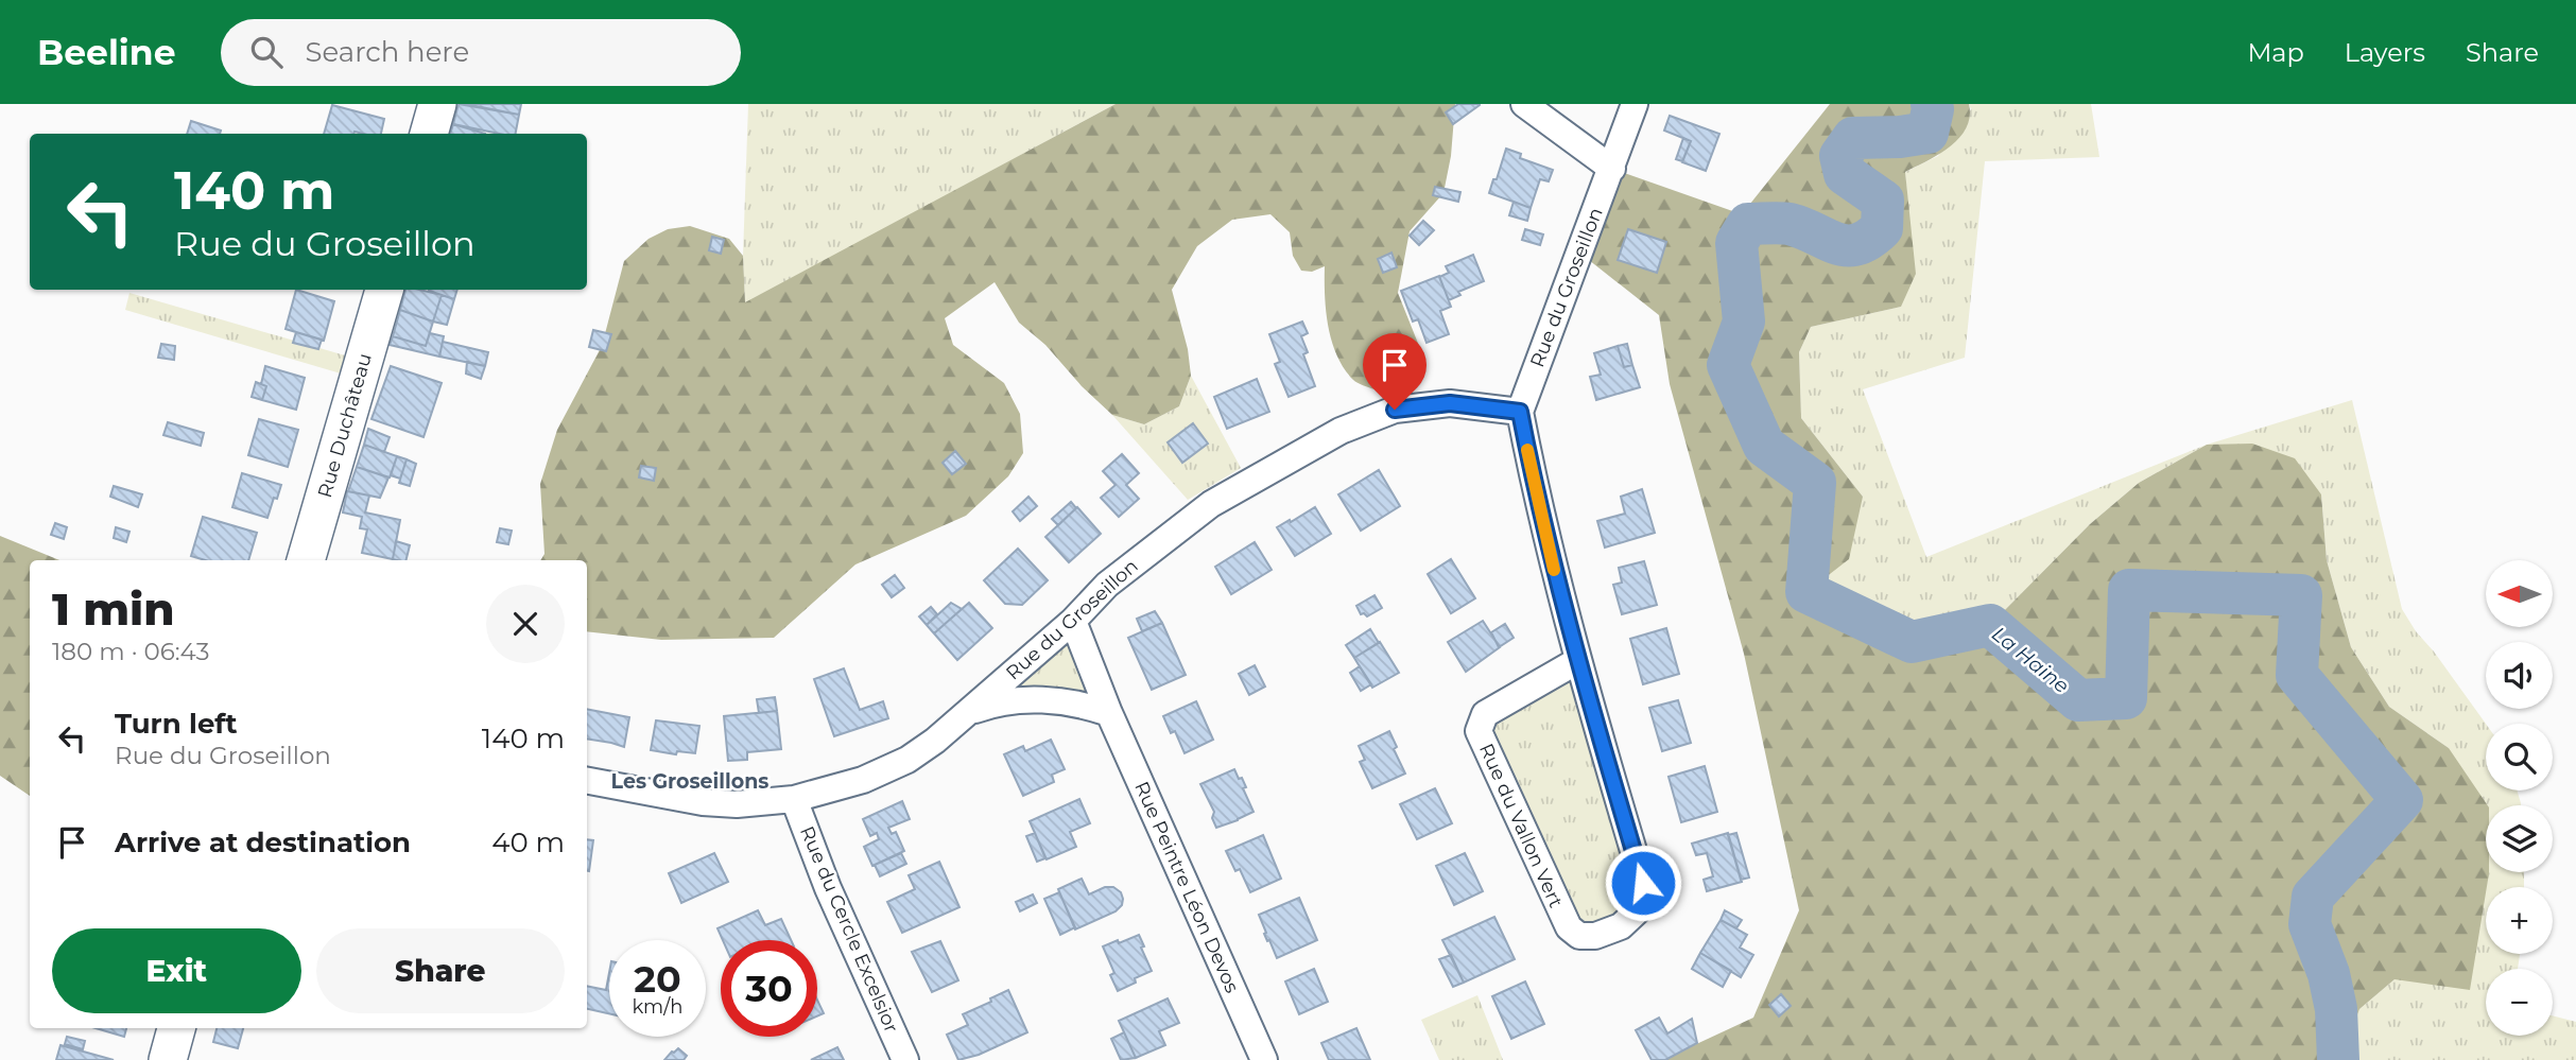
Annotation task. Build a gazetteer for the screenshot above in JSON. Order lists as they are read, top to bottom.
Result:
{
  "streets": {
    "street": [
      "Rue du Groseillon",
      "Rue Duchâteau",
      "Rue du Vallon Vert",
      "Rue Peintre Léon Devos",
      "Rue du Cercle Excelsior"
    ]
  },
  "crossings": [
    ["Rue du Groseillon", "Rue du Vallon Vert"],
    ["Rue du Groseillon", "Rue Peintre Léon Devos"],
    ["Rue du Groseillon", "Rue du Cercle Excelsior"]
  ],
  "districts": ["Les Groseillons"],
  "water": ["La Haine"],
  "north": "left",
  "page": {
    "header": "Beeline",
    "search": "Search here",
    "nav": ["Map", "Layers", "Share"],
    "turn": ["140 m", "Rue du Groseillon"],
    "map_buttons": ["+", "−"],
    "heading": ["1 min", "180 m · 06:43"],
    "list": [
      {
        "name": "Turn left",
        "note": "Rue du Groseillon",
        "value": "140 m"
      },
      {
        "name": "Arrive at destination",
        "value": "40 m"
      }
    ],
    "buttons": ["Exit", "Share"],
    "speed": "20 km/h",
    "limit": "30"
  }
}
